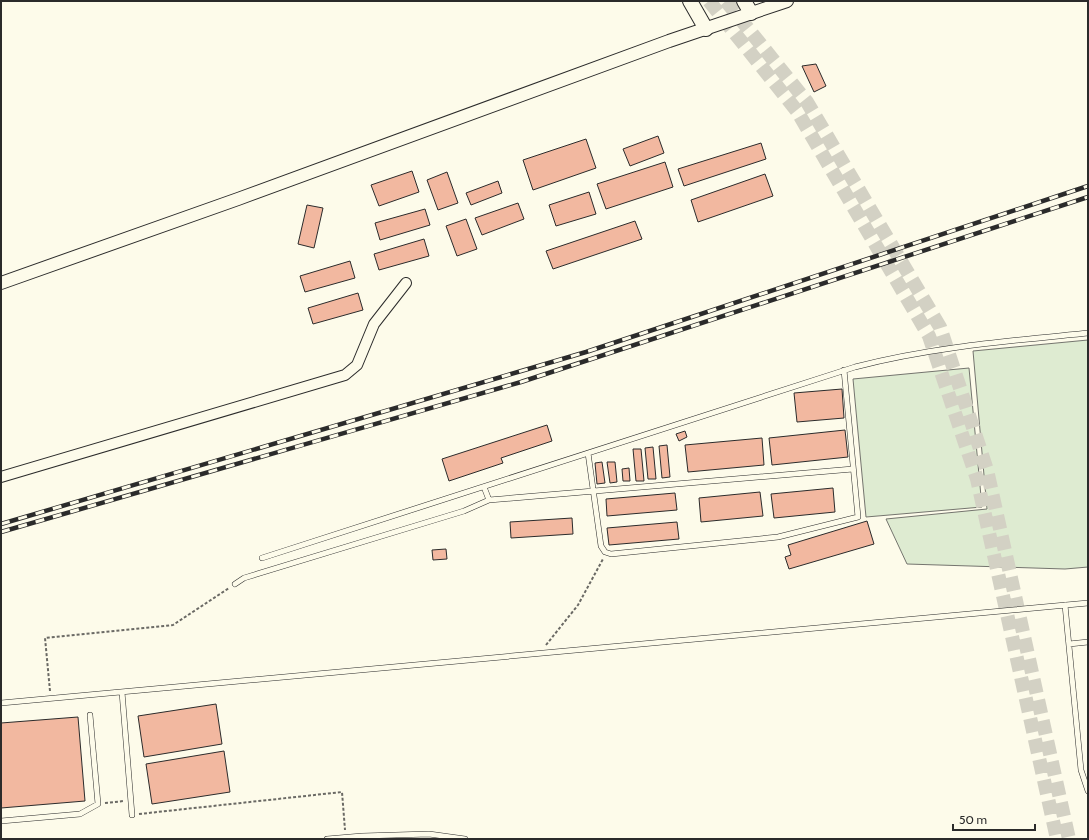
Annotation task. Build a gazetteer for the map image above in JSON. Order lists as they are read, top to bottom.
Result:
{
  "scale_bar": "50 m"
}
